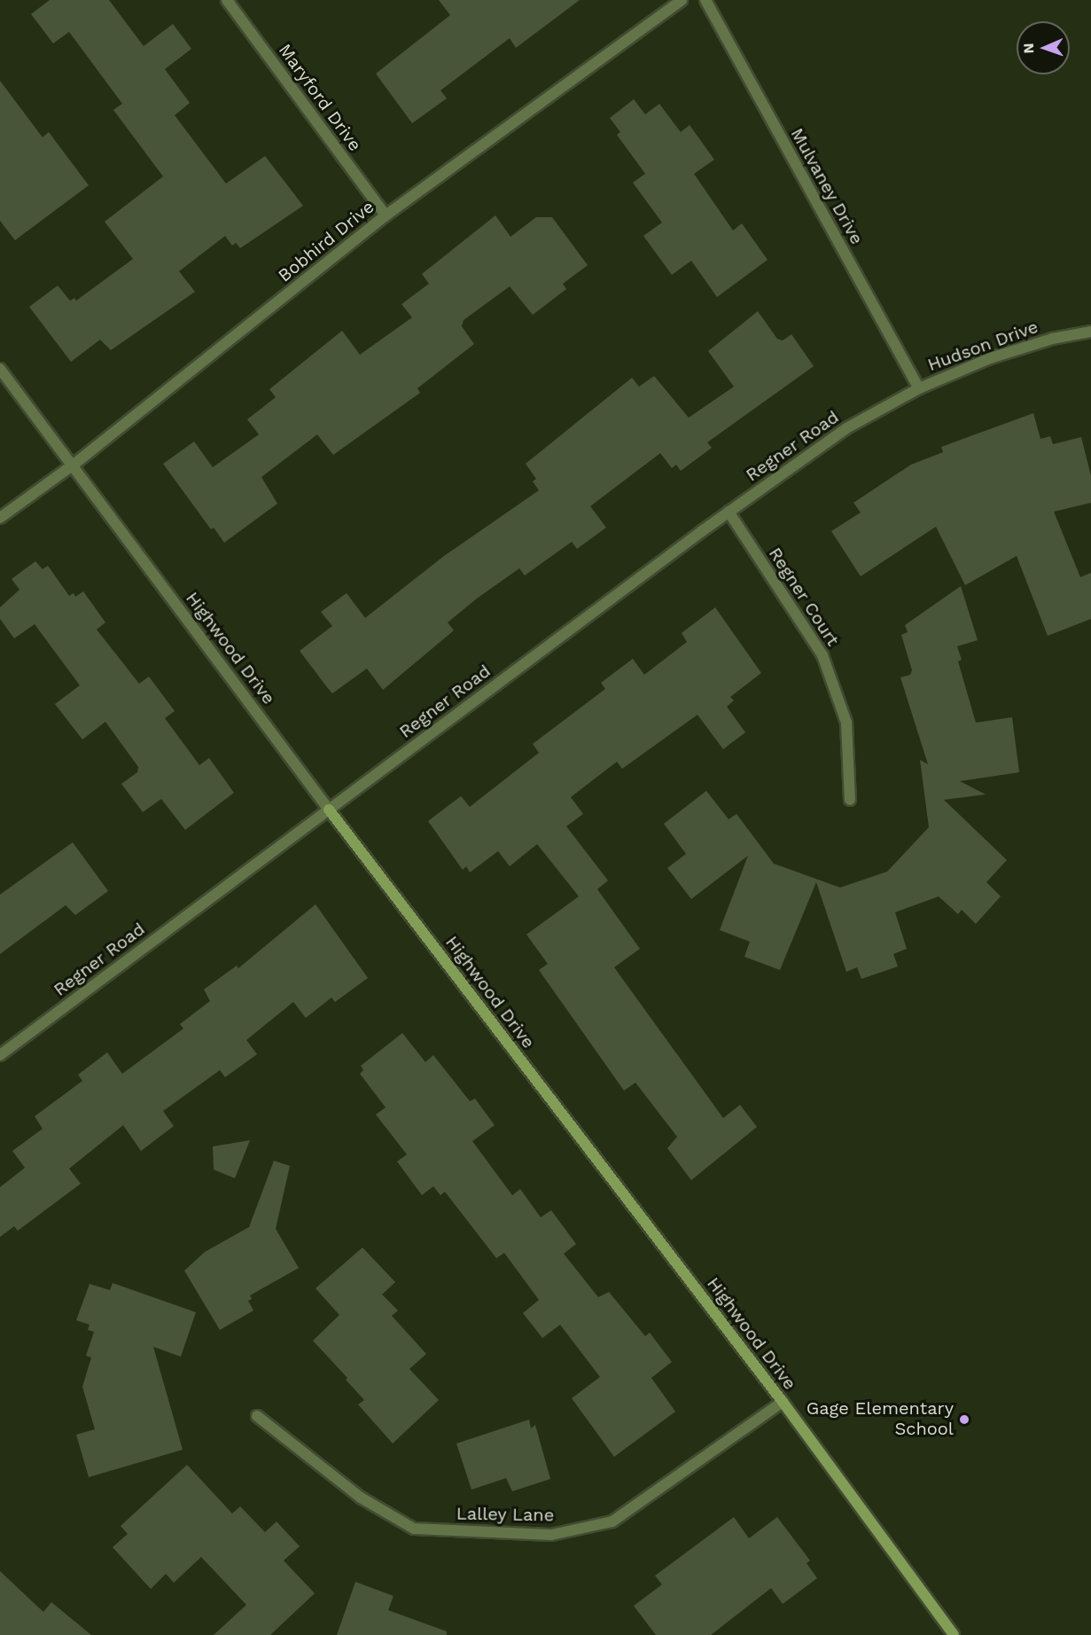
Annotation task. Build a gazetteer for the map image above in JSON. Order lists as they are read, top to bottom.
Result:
{
  "streets": {
    "street": [
      "Maryford Drive",
      "Mulvaney Drive",
      "Bobhird Drive",
      "Hudson Drive",
      "Regner Road",
      "Regner Court",
      "Highwood Drive",
      "Lalley Lane"
    ]
  },
  "crossings": [
    ["Maryford Drive", "Bobhird Drive"],
    ["Mulvaney Drive", "Hudson Drive"],
    ["Mulvaney Drive", "Regner Road"],
    ["Bobhird Drive", "Highwood Drive"],
    ["Hudson Drive", "Regner Road"],
    ["Regner Road", "Regner Court"],
    ["Regner Road", "Highwood Drive"],
    ["Highwood Drive", "Lalley Lane"]
  ],
  "places": ["Gage Elementary School"],
  "north": "left"
}
